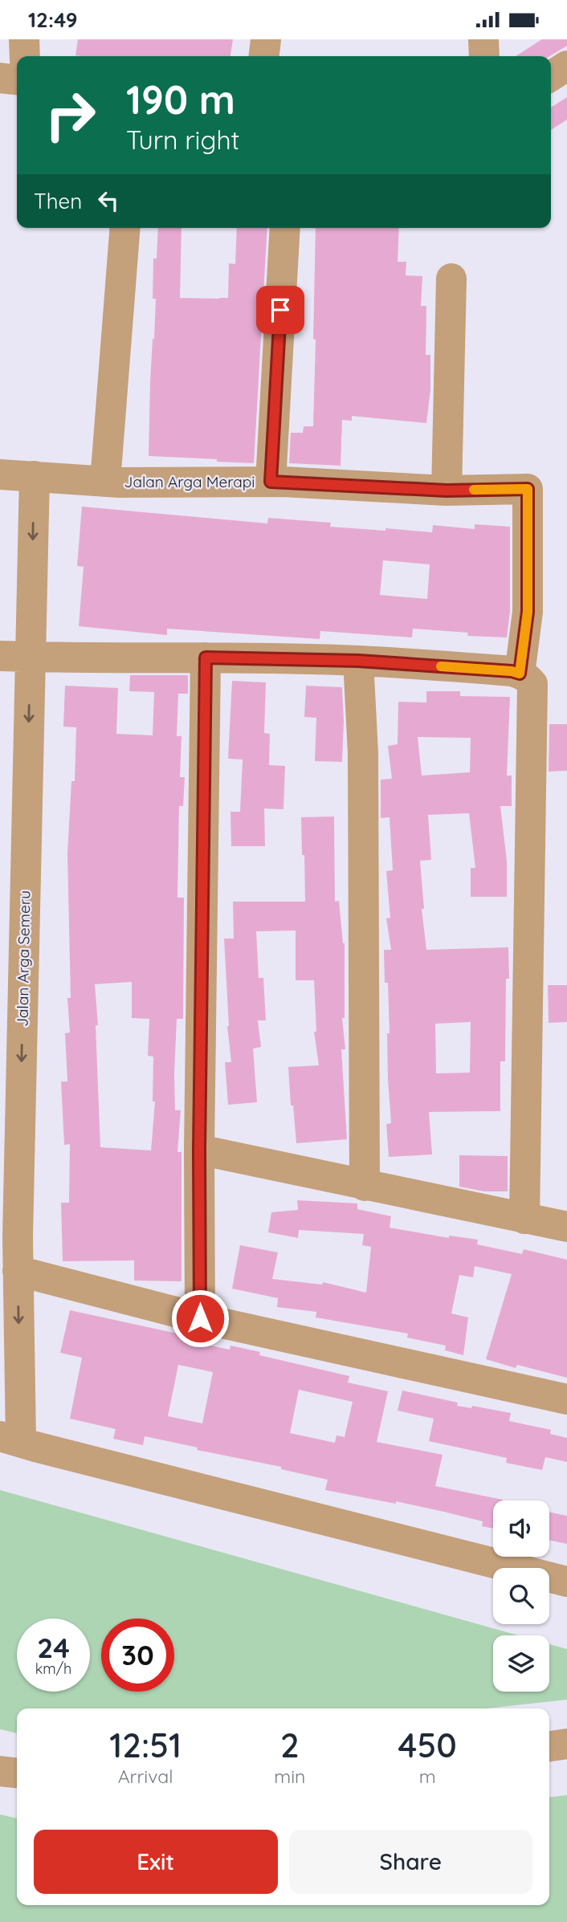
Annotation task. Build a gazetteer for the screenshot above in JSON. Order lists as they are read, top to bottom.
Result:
{
  "streets": {
    "street": ["Jalan Arga Merapi", "Jalan Arga Semeru"]
  },
  "crossings": [
    ["Jalan Arga Merapi", "Jalan Arga Semeru"]
  ],
  "page": {
    "status": "12:49",
    "turn": ["190 m", "Turn right"],
    "then": "Then",
    "speed": "24 km/h",
    "limit": "30",
    "eta": [
      "12:51",
      "Arrival",
      "2",
      "min",
      "450",
      "m"
    ],
    "buttons": ["Exit", "Share"]
  }
}
